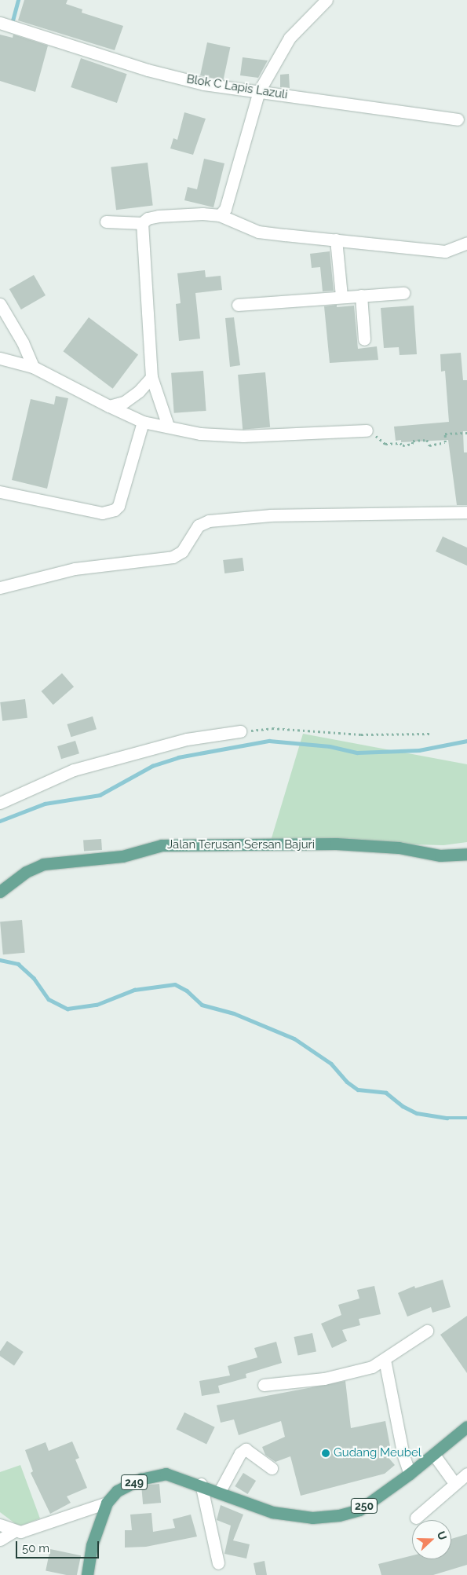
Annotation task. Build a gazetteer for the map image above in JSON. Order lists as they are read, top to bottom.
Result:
{
  "streets": {
    "main road": ["Jalan Terusan Sersan Bajuri", "249", "250"],
    "street": ["Blok C Lapis Lazuli"]
  },
  "crossings": [
    ["249", "250"]
  ],
  "places": ["Gudang Meubel"],
  "scale_bar": "50 m",
  "north": "right"
}
